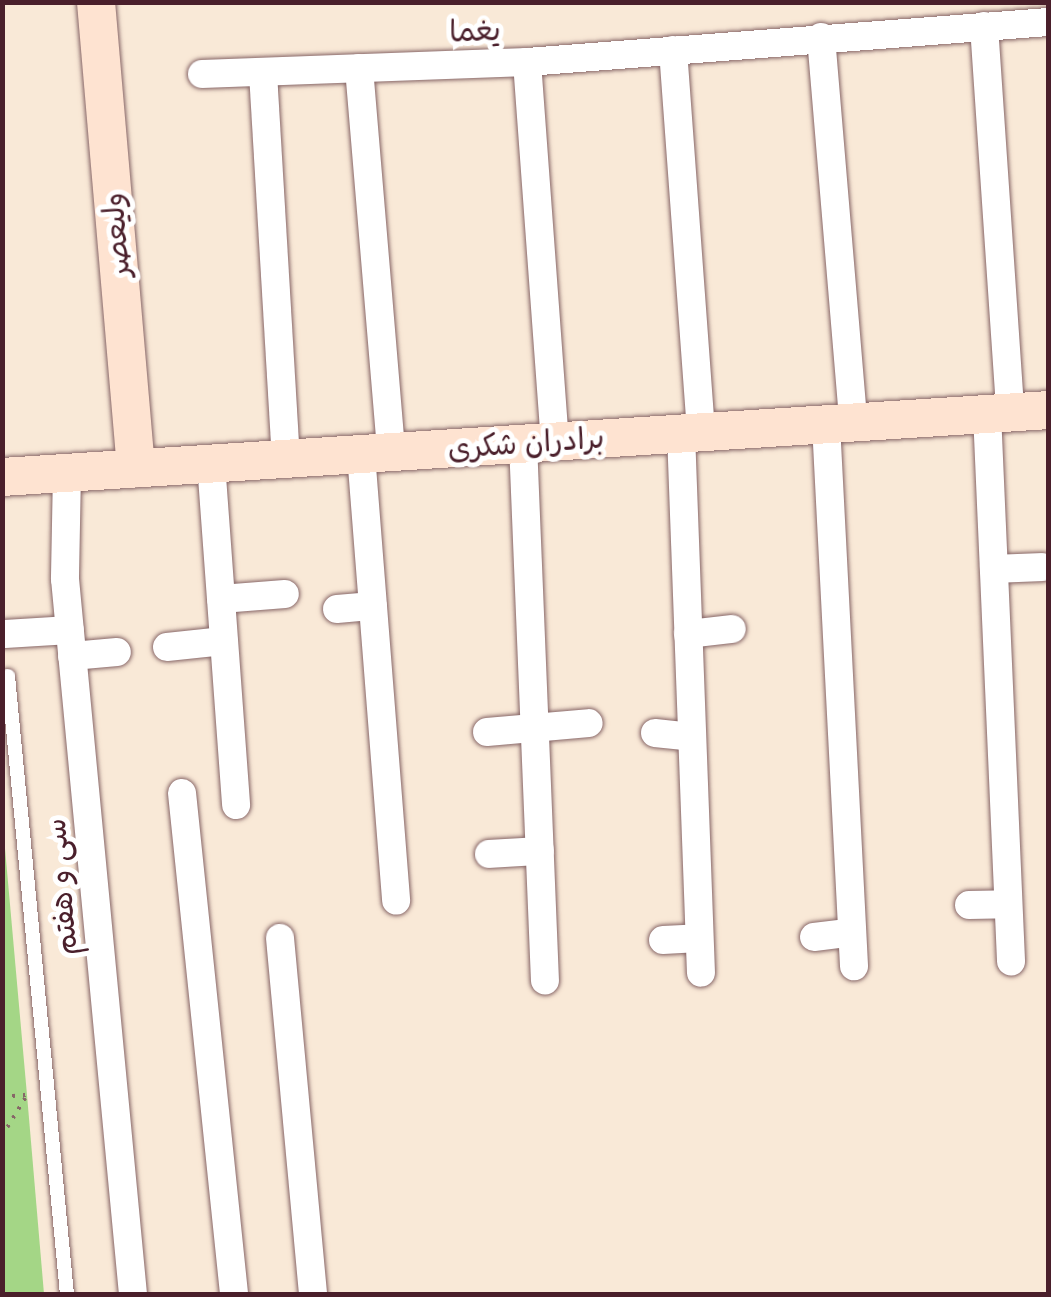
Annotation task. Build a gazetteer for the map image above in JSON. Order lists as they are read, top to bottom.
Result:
{
  "streets": {
    "street": [
      "یغما",
      "ولیعصر",
      "برادران شکری",
      "سی و هفتم"
    ]
  },
  "crossings": [
    ["ولیعصر", "برادران شکری"],
    ["برادران شکری", "سی و هفتم"]
  ]
}
